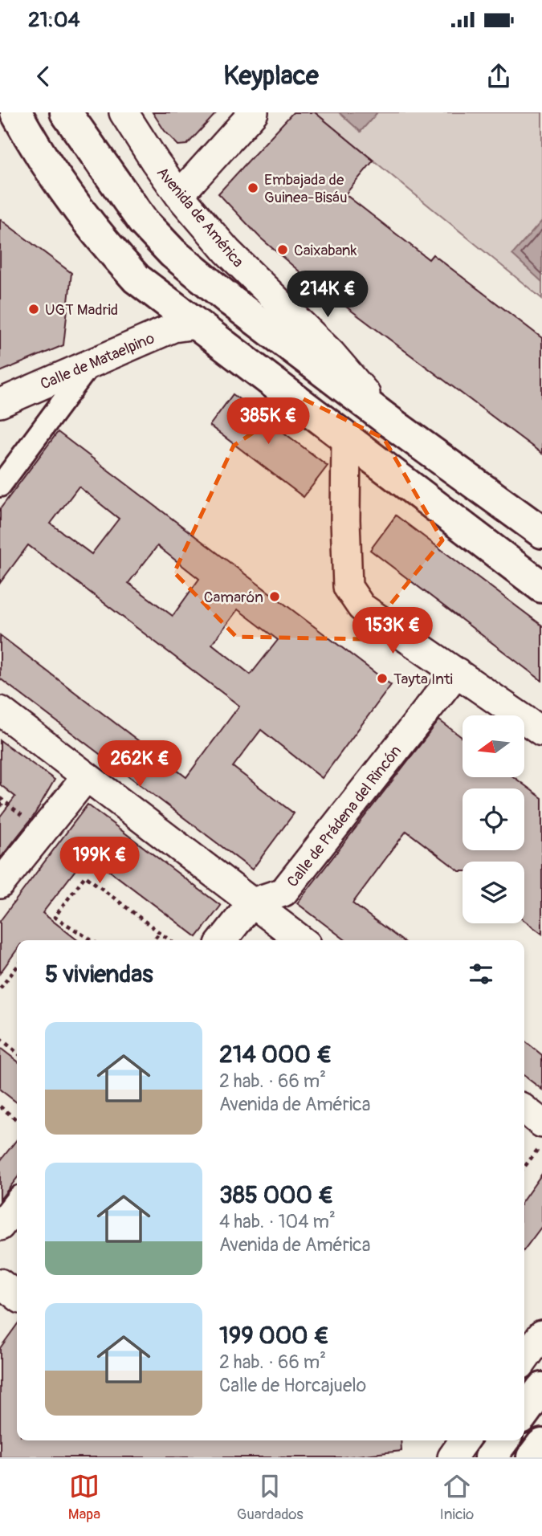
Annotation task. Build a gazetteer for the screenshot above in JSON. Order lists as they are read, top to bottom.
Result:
{
  "streets": {
    "main road": ["Avenida de América"],
    "street": ["Calle de Mataelpino", "Calle de Prádena del Rincón"]
  },
  "places": [
    "Embajada de Guinea-Bisáu",
    "Caixabank",
    "UGT Madrid",
    "Camarón",
    "Tayta Inti"
  ],
  "north": "left",
  "page": {
    "status": "21:04",
    "header": "Keyplace",
    "price": [
      "214K €",
      "385K €",
      "153K €",
      "262K €",
      "199K €"
    ],
    "heading": "5 viviendas",
    "list": [
      {
        "name": "214 000 €",
        "note": "2 hab. · 66 m² · Avenida de América"
      },
      {
        "name": "385 000 €",
        "note": "4 hab. · 104 m² · Avenida de América"
      },
      {
        "name": "199 000 €",
        "note": "2 hab. · 66 m² · Calle de Horcajuelo"
      }
    ],
    "tabs": ["Mapa", "Guardados", "Inicio"]
  }
}
